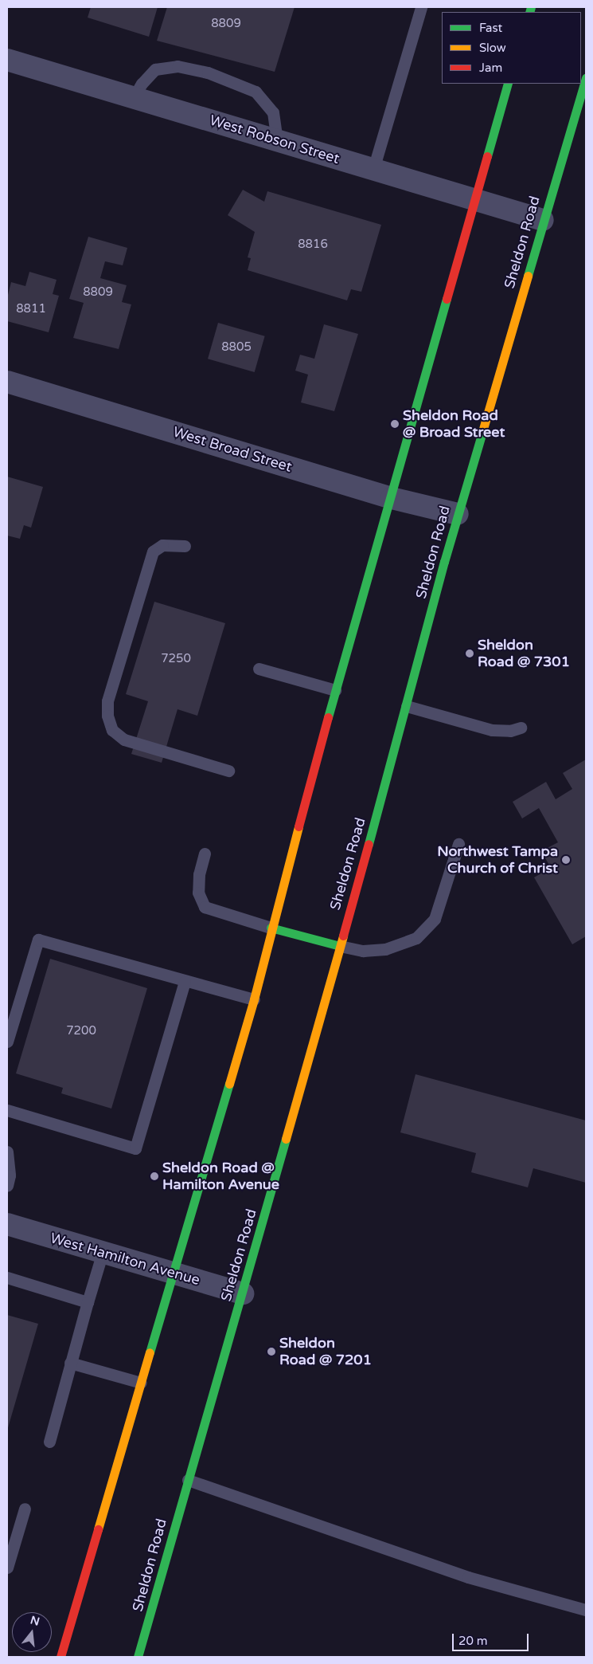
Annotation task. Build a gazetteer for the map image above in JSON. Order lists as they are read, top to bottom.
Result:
{
  "streets": {
    "main road": ["Sheldon Road"],
    "street": ["West Robson Street", "West Broad Street", "West Hamilton Avenue"]
  },
  "crossings": [
    ["West Robson Street", "Sheldon Road"],
    ["Sheldon Road", "West Broad Street"],
    ["Sheldon Road", "West Hamilton Avenue"]
  ],
  "places": [
    "Sheldon Road @ Broad Street",
    "Sheldon Road @ 7301",
    "Northwest Tampa Church of Christ",
    "Sheldon Road @ Hamilton Avenue",
    "Sheldon Road @ 7201"
  ],
  "house_numbers": [
    "8809",
    "8816",
    "8809",
    "8811",
    "8805",
    "7250",
    "7200"
  ],
  "legend": ["Fast", "Slow", "Jam"],
  "scale_bar": "20 m",
  "north": "top"
}
